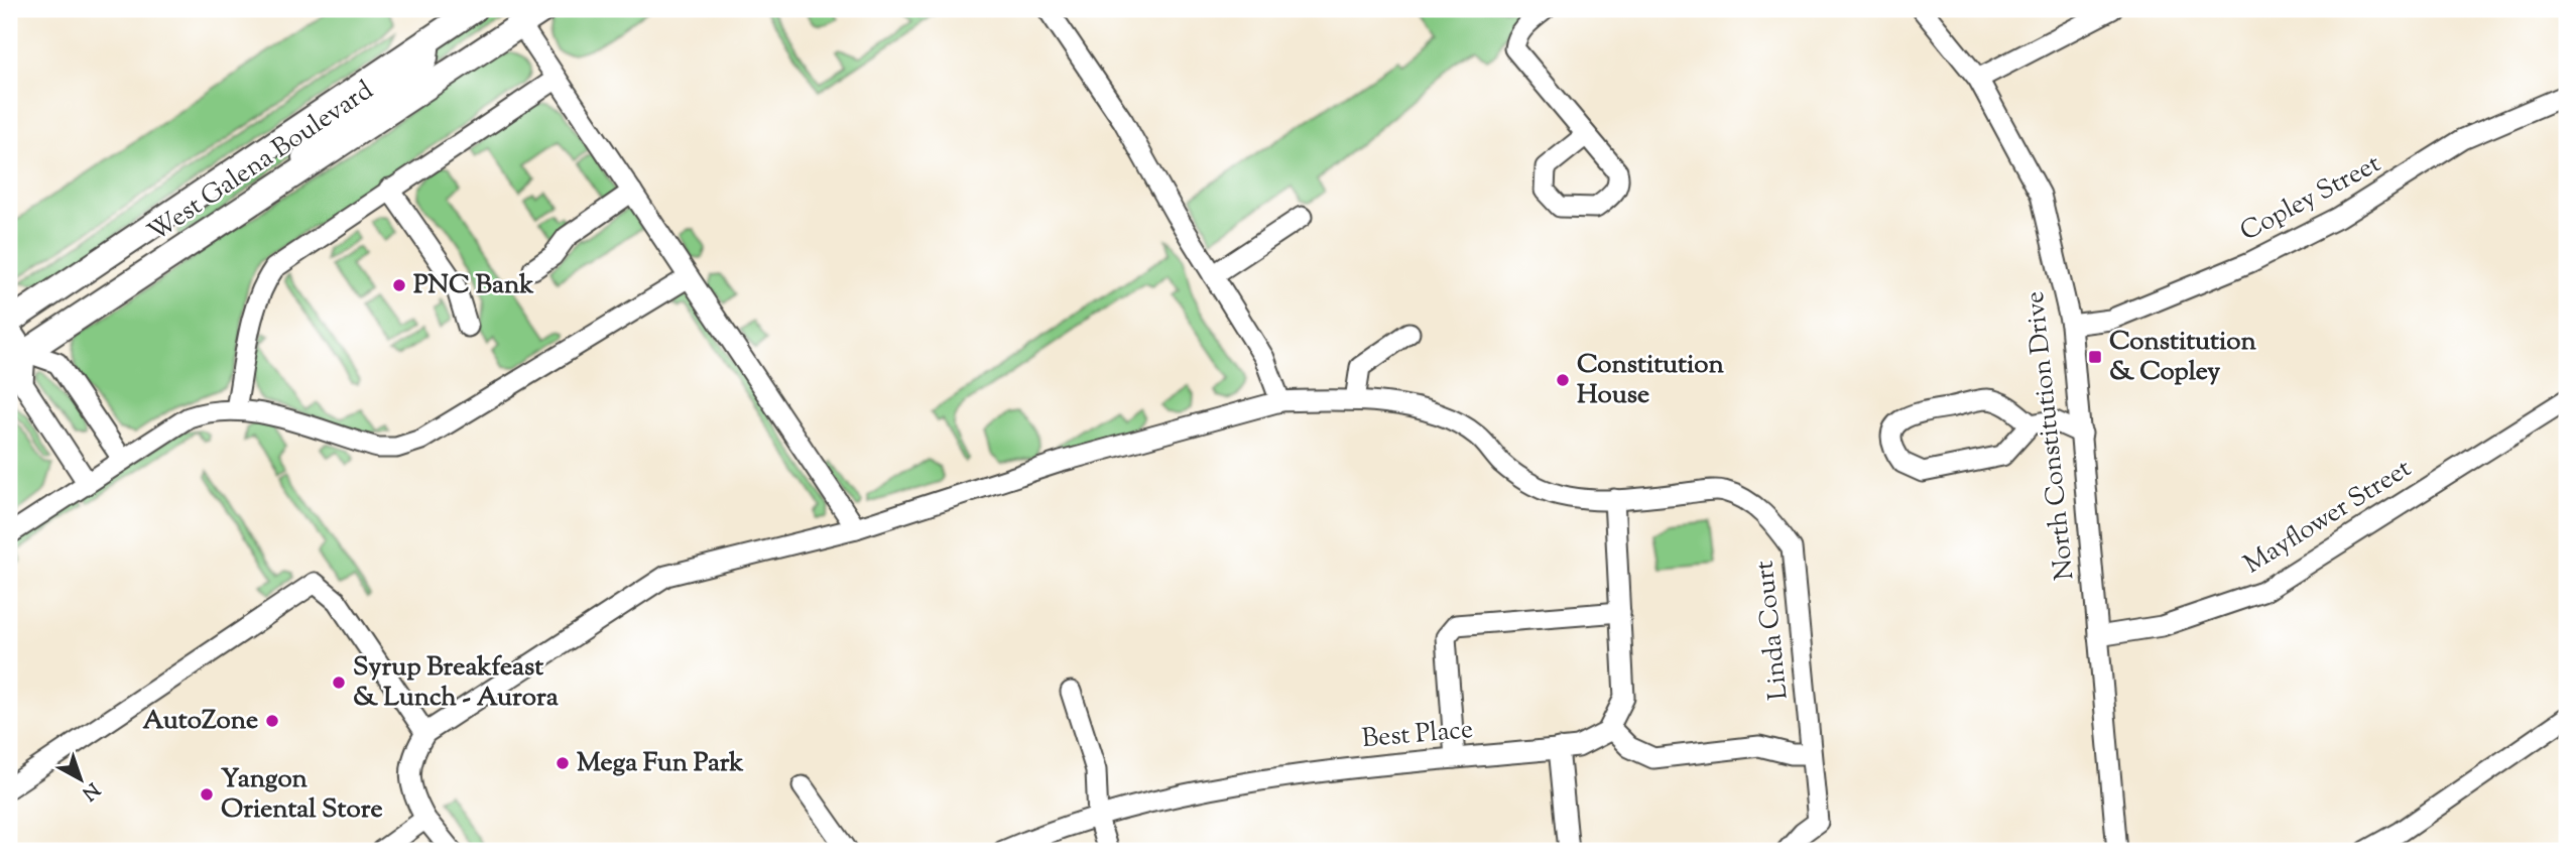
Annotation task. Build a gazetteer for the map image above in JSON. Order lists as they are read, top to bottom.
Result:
{
  "streets": {
    "main road": ["West Galena Boulevard"],
    "street": [
      "Copley Street",
      "North Constitution Drive",
      "Mayflower Street",
      "Linda Court",
      "Best Place"
    ]
  },
  "crossings": [
    ["Copley Street", "North Constitution Drive"],
    ["North Constitution Drive", "Mayflower Street"]
  ],
  "places": {
    "other": [
      "PNC Bank",
      "Constitution House",
      "Syrup Breakfeast & Lunch - Aurora",
      "AutoZone",
      "Mega Fun Park",
      "Yangon Oriental Store"
    ],
    "transit": ["Constitution & Copley"]
  },
  "north": "bottom right"
}
